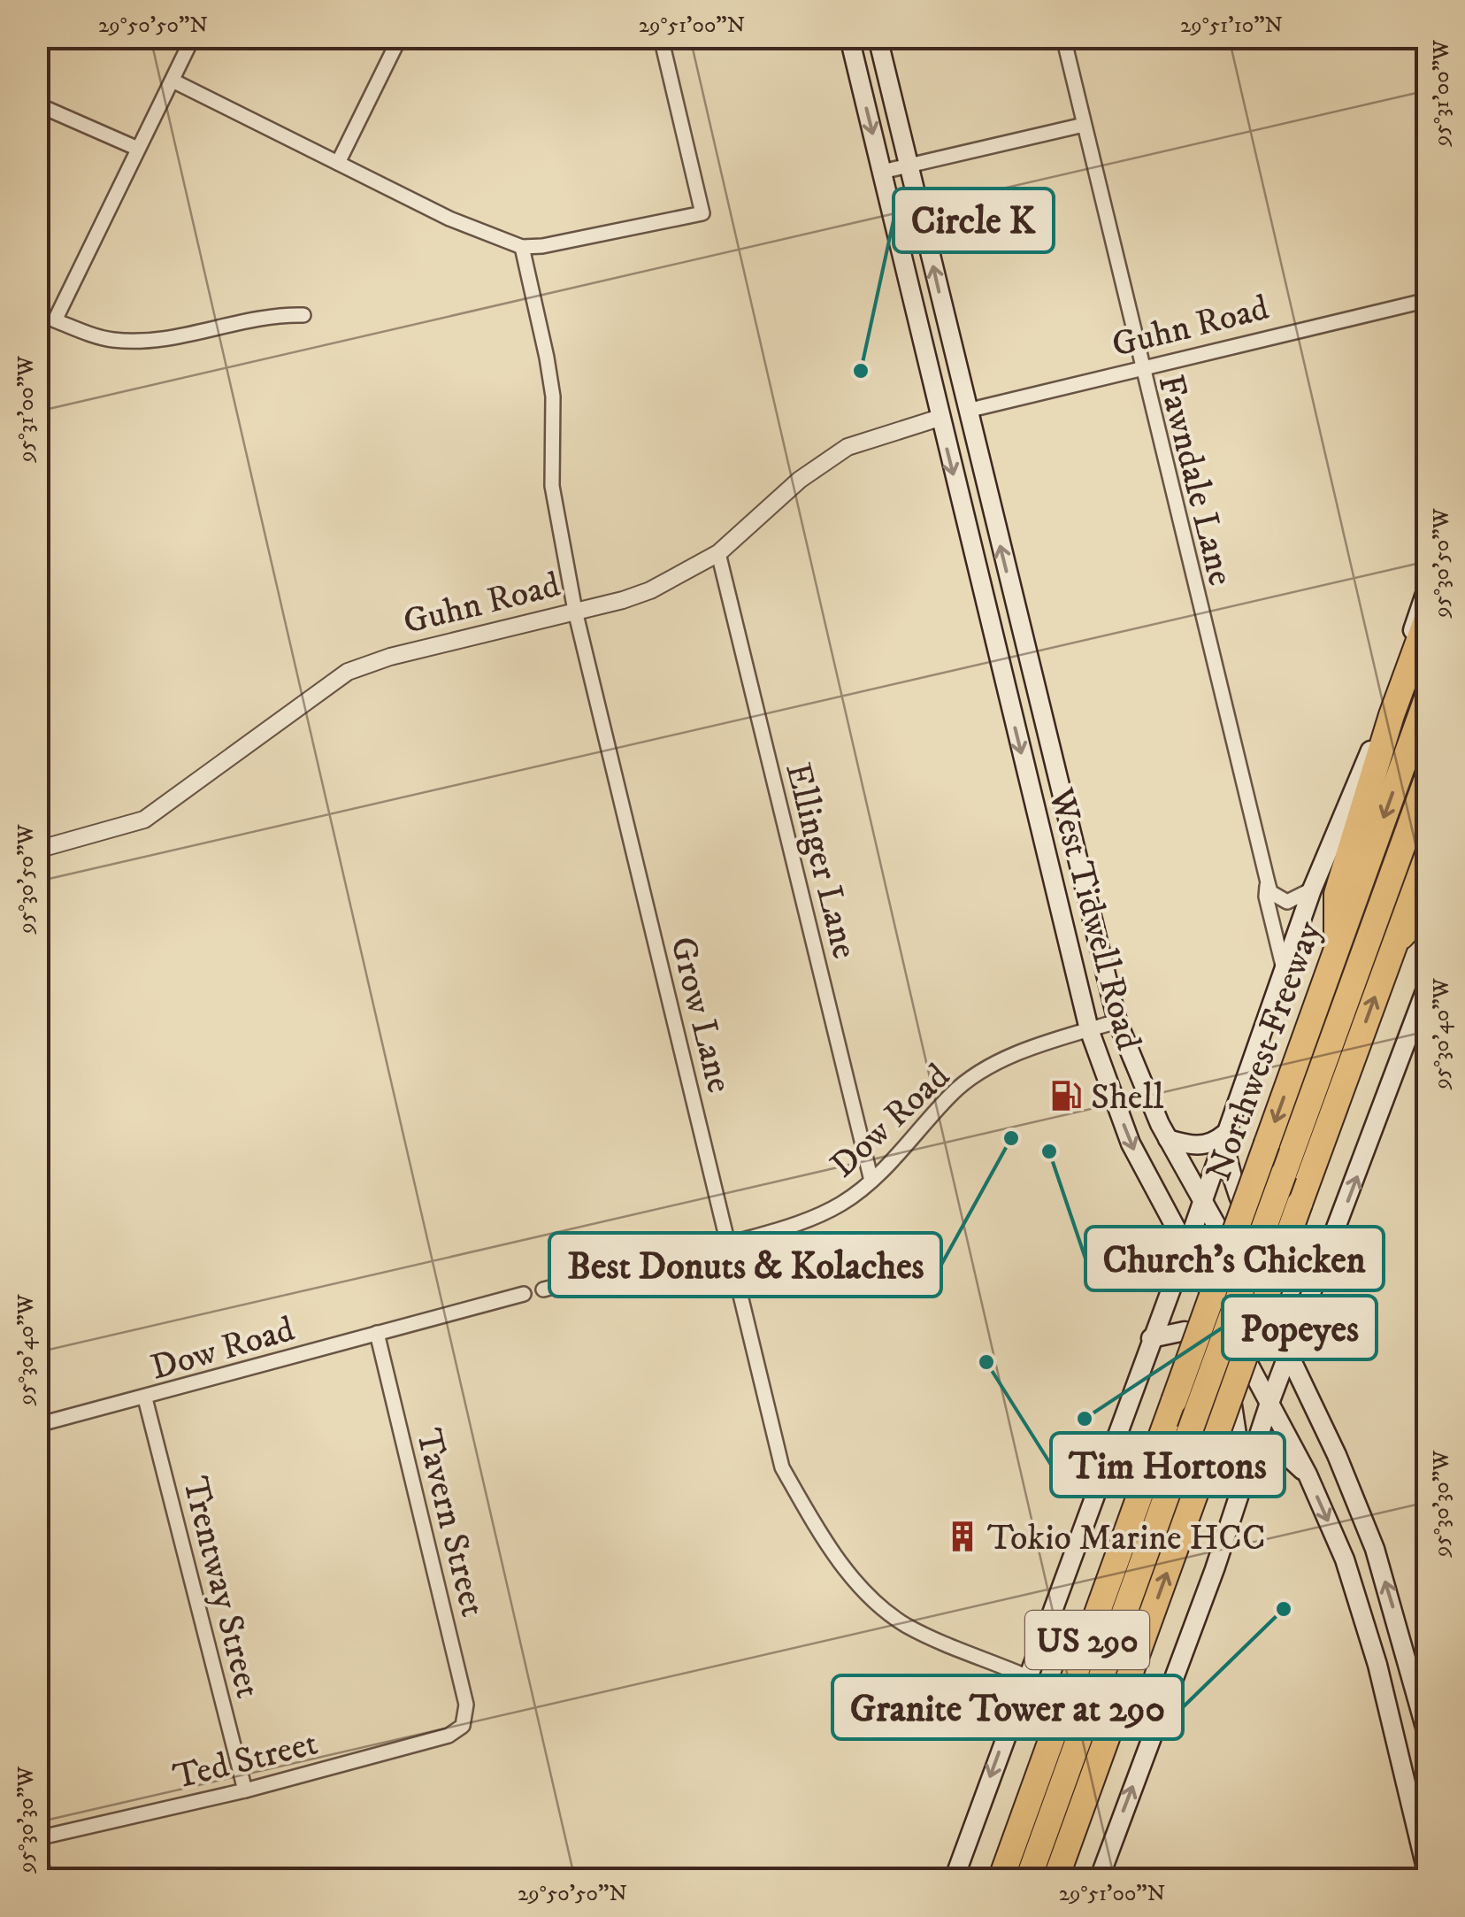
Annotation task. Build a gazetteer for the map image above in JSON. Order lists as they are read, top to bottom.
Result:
{
  "streets": {
    "highway": ["Northwest Freeway", "US 290"],
    "main road": ["West Tidwell Road"],
    "street": [
      "Guhn Road",
      "Fawndale Lane",
      "Ellinger Lane",
      "Grow Lane",
      "Dow Road",
      "Tavern Street",
      "Trentway Street",
      "Ted Street"
    ]
  },
  "crossings": [
    ["Guhn Road", "Fawndale Lane"],
    ["Guhn Road", "Ellinger Lane"],
    ["Guhn Road", "West Tidwell Road"],
    ["Guhn Road", "Grow Lane"],
    ["Ellinger Lane", "Dow Road"],
    ["West Tidwell Road", "Dow Road"],
    ["Grow Lane", "Dow Road"],
    ["Dow Road", "Tavern Street"],
    ["Dow Road", "Trentway Street"],
    ["Tavern Street", "Ted Street"],
    ["Trentway Street", "Ted Street"]
  ],
  "places": {
    "other": [
      "Circle K",
      "Best Donuts & Kolaches",
      "Church's Chicken",
      "Tim Hortons",
      "Popeyes",
      "Granite Tower at 290"
    ],
    "fuel station": ["Shell"],
    "building": ["Tokio Marine HCC"]
  },
  "coordinates": [
    "29°50'50\"N",
    "29°51'00\"N",
    "29°51'10\"N",
    "95°31'00\"W",
    "95°30'50\"W",
    "95°30'40\"W",
    "95°30'30\"W"
  ]
}
